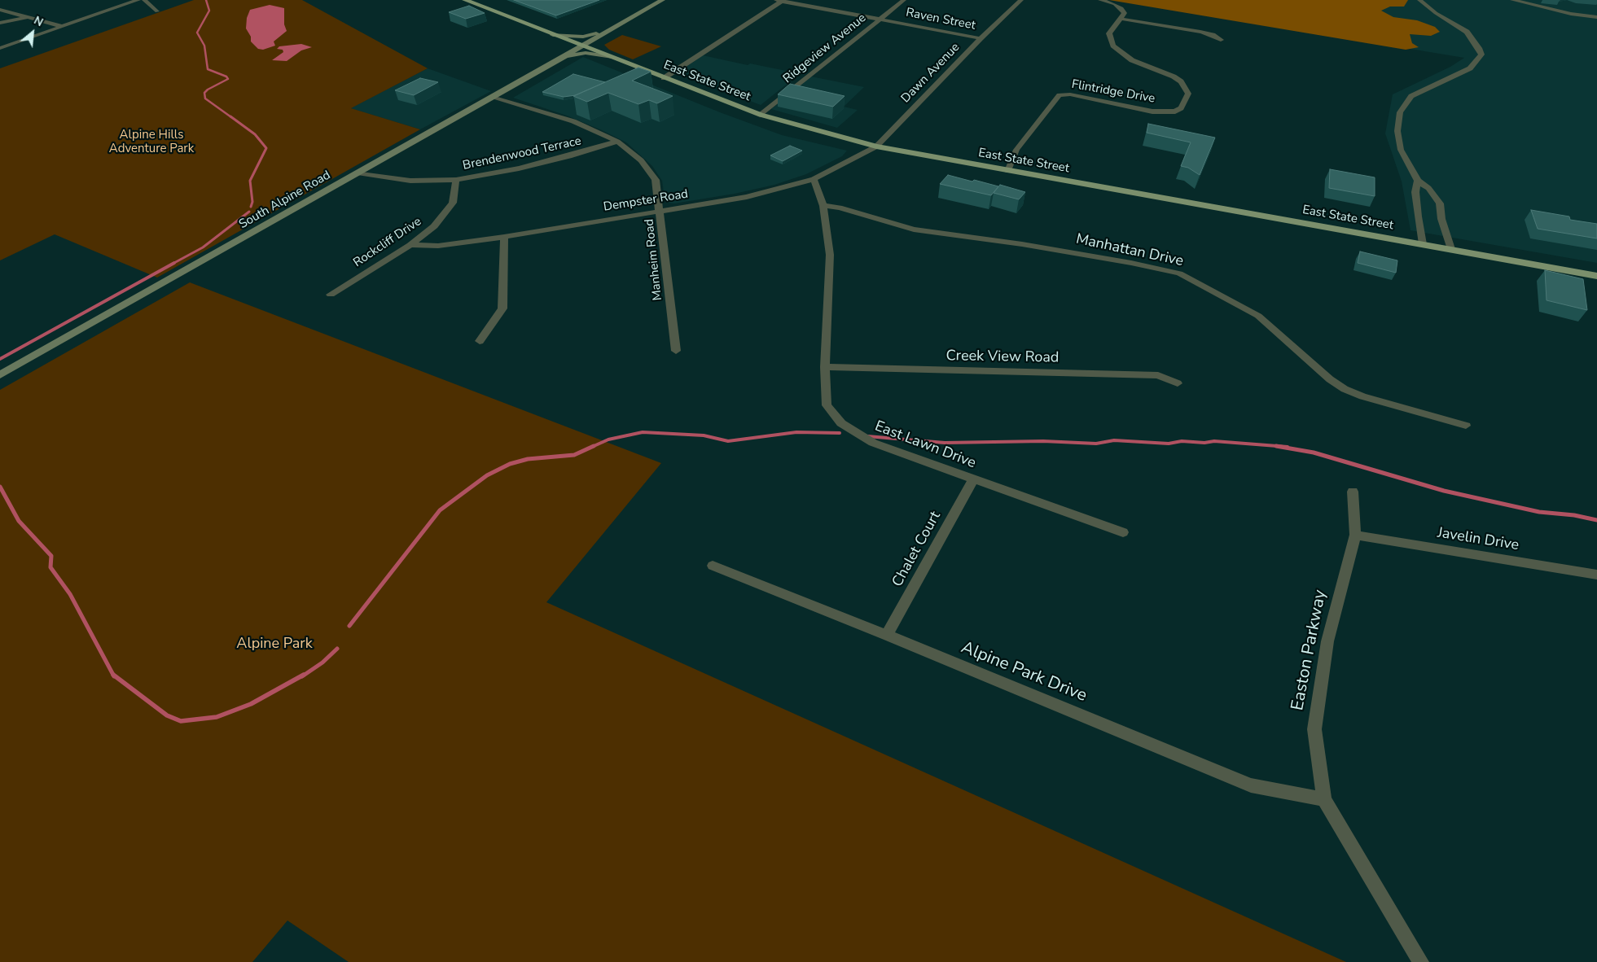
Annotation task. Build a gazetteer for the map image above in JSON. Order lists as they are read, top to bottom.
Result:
{
  "streets": {
    "main road": ["East State Street", "South Alpine Road"],
    "street": [
      "Raven Street",
      "Ridgeview Avenue",
      "Dawn Avenue",
      "Flintridge Drive",
      "Brendenwood Terrace",
      "Dempster Road",
      "Rockcliff Drive",
      "Manhattan Drive",
      "Manheim Road",
      "Creek View Road",
      "East Lawn Drive",
      "Javelin Drive",
      "Chalet Court",
      "Easton Parkway",
      "Alpine Park Drive"
    ]
  },
  "crossings": [
    ["Raven Street", "Ridgeview Avenue"],
    ["Raven Street", "Dawn Avenue"],
    ["Ridgeview Avenue", "East State Street"],
    ["Dawn Avenue", "East State Street"],
    ["Dawn Avenue", "Dempster Road"],
    ["East State Street", "Flintridge Drive"],
    ["East State Street", "South Alpine Road"],
    ["East State Street", "Dempster Road"],
    ["Brendenwood Terrace", "South Alpine Road"],
    ["Brendenwood Terrace", "Rockcliff Drive"],
    ["Brendenwood Terrace", "Manheim Road"],
    ["South Alpine Road", "Manheim Road"],
    ["Dempster Road", "Rockcliff Drive"],
    ["Dempster Road", "Manheim Road"],
    ["Dempster Road", "East Lawn Drive"],
    ["Manhattan Drive", "East Lawn Drive"],
    ["Creek View Road", "East Lawn Drive"],
    ["East Lawn Drive", "Chalet Court"],
    ["Javelin Drive", "Easton Parkway"],
    ["Chalet Court", "Alpine Park Drive"],
    ["Easton Parkway", "Alpine Park Drive"]
  ],
  "parks": ["Alpine Hills Adventure Park", "Alpine Park"],
  "north": "top right"
}
